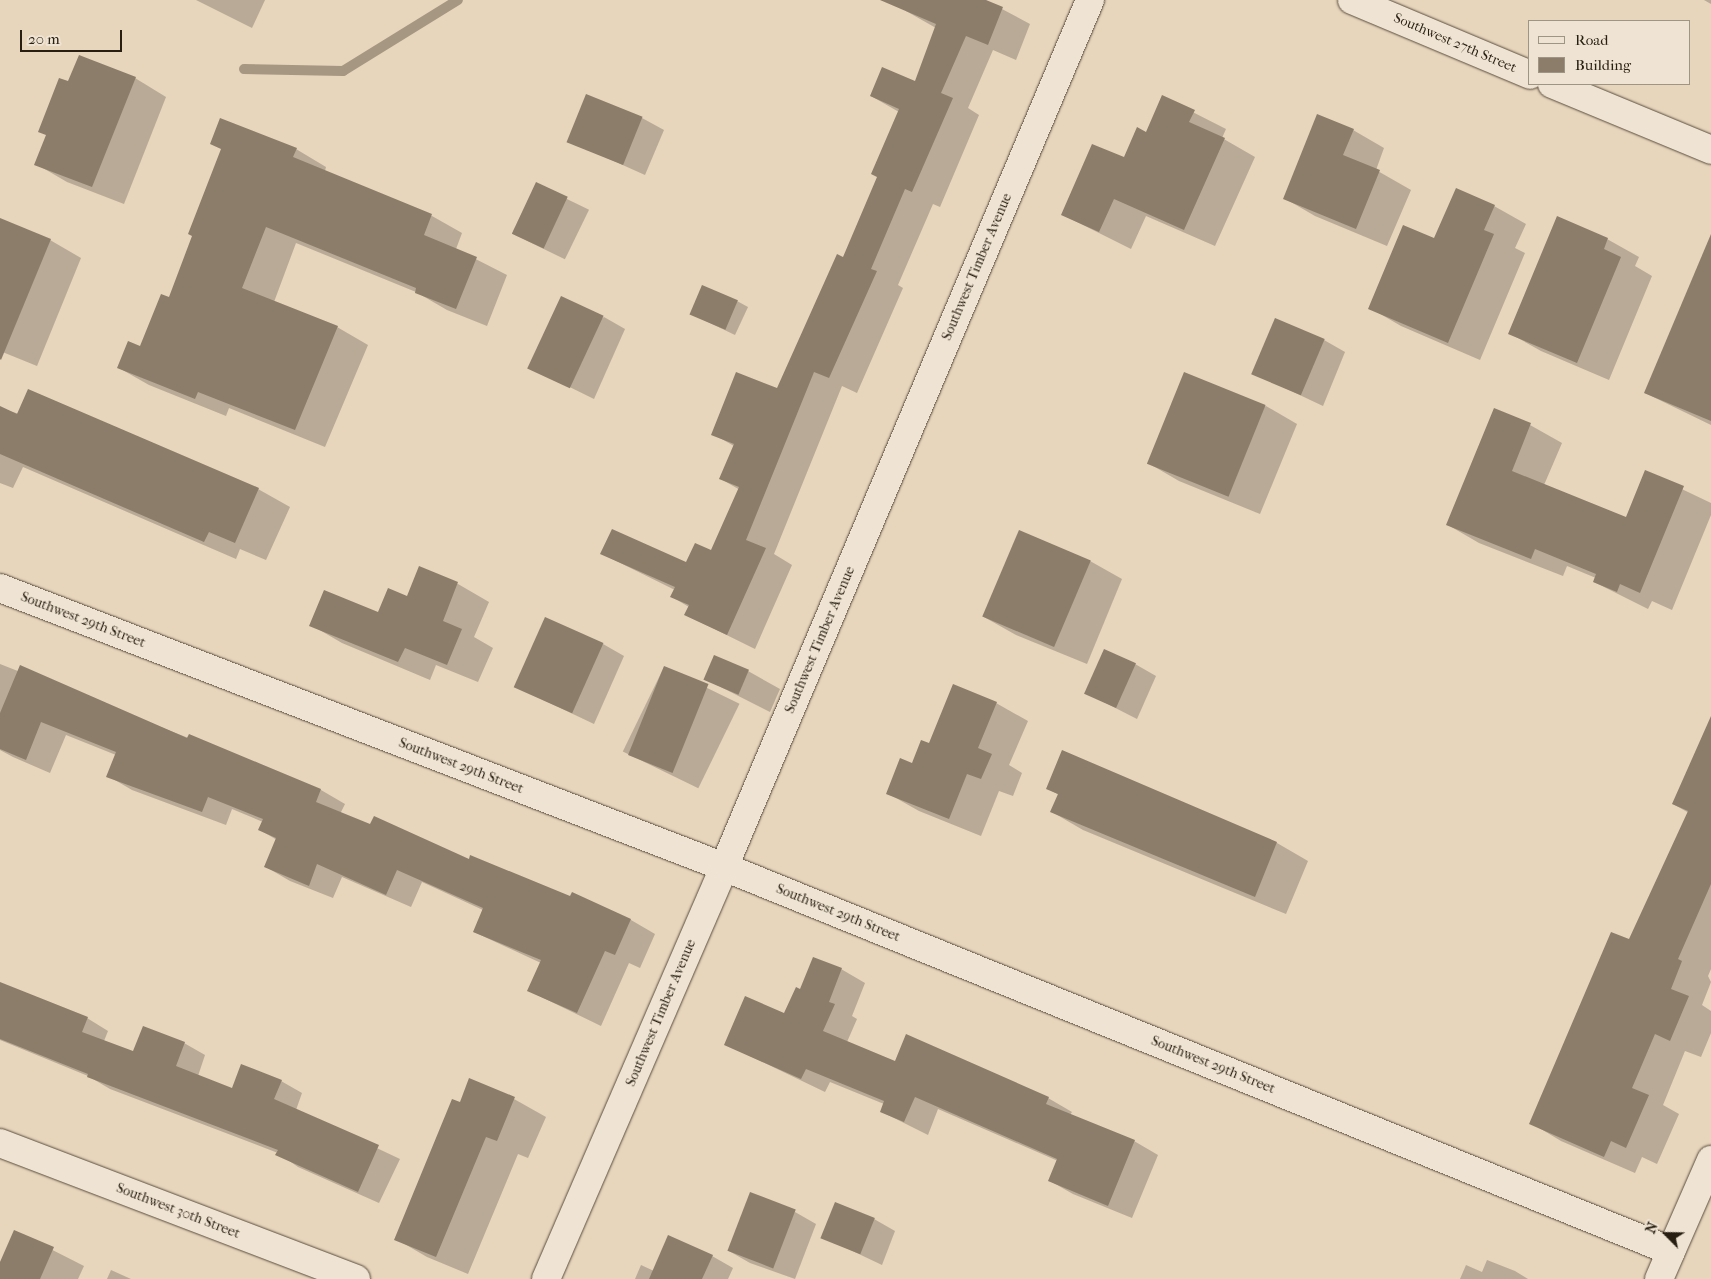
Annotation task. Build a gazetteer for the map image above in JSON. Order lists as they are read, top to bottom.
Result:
{
  "streets": {
    "street": [
      "Southwest 27th Street",
      "Southwest Timber Avenue",
      "Southwest 29th Street",
      "Southwest 30th Street"
    ]
  },
  "crossings": [
    ["Southwest Timber Avenue", "Southwest 29th Street"]
  ],
  "legend": ["Road", "Building"],
  "scale_bar": "20 m",
  "north": "top left"
}
